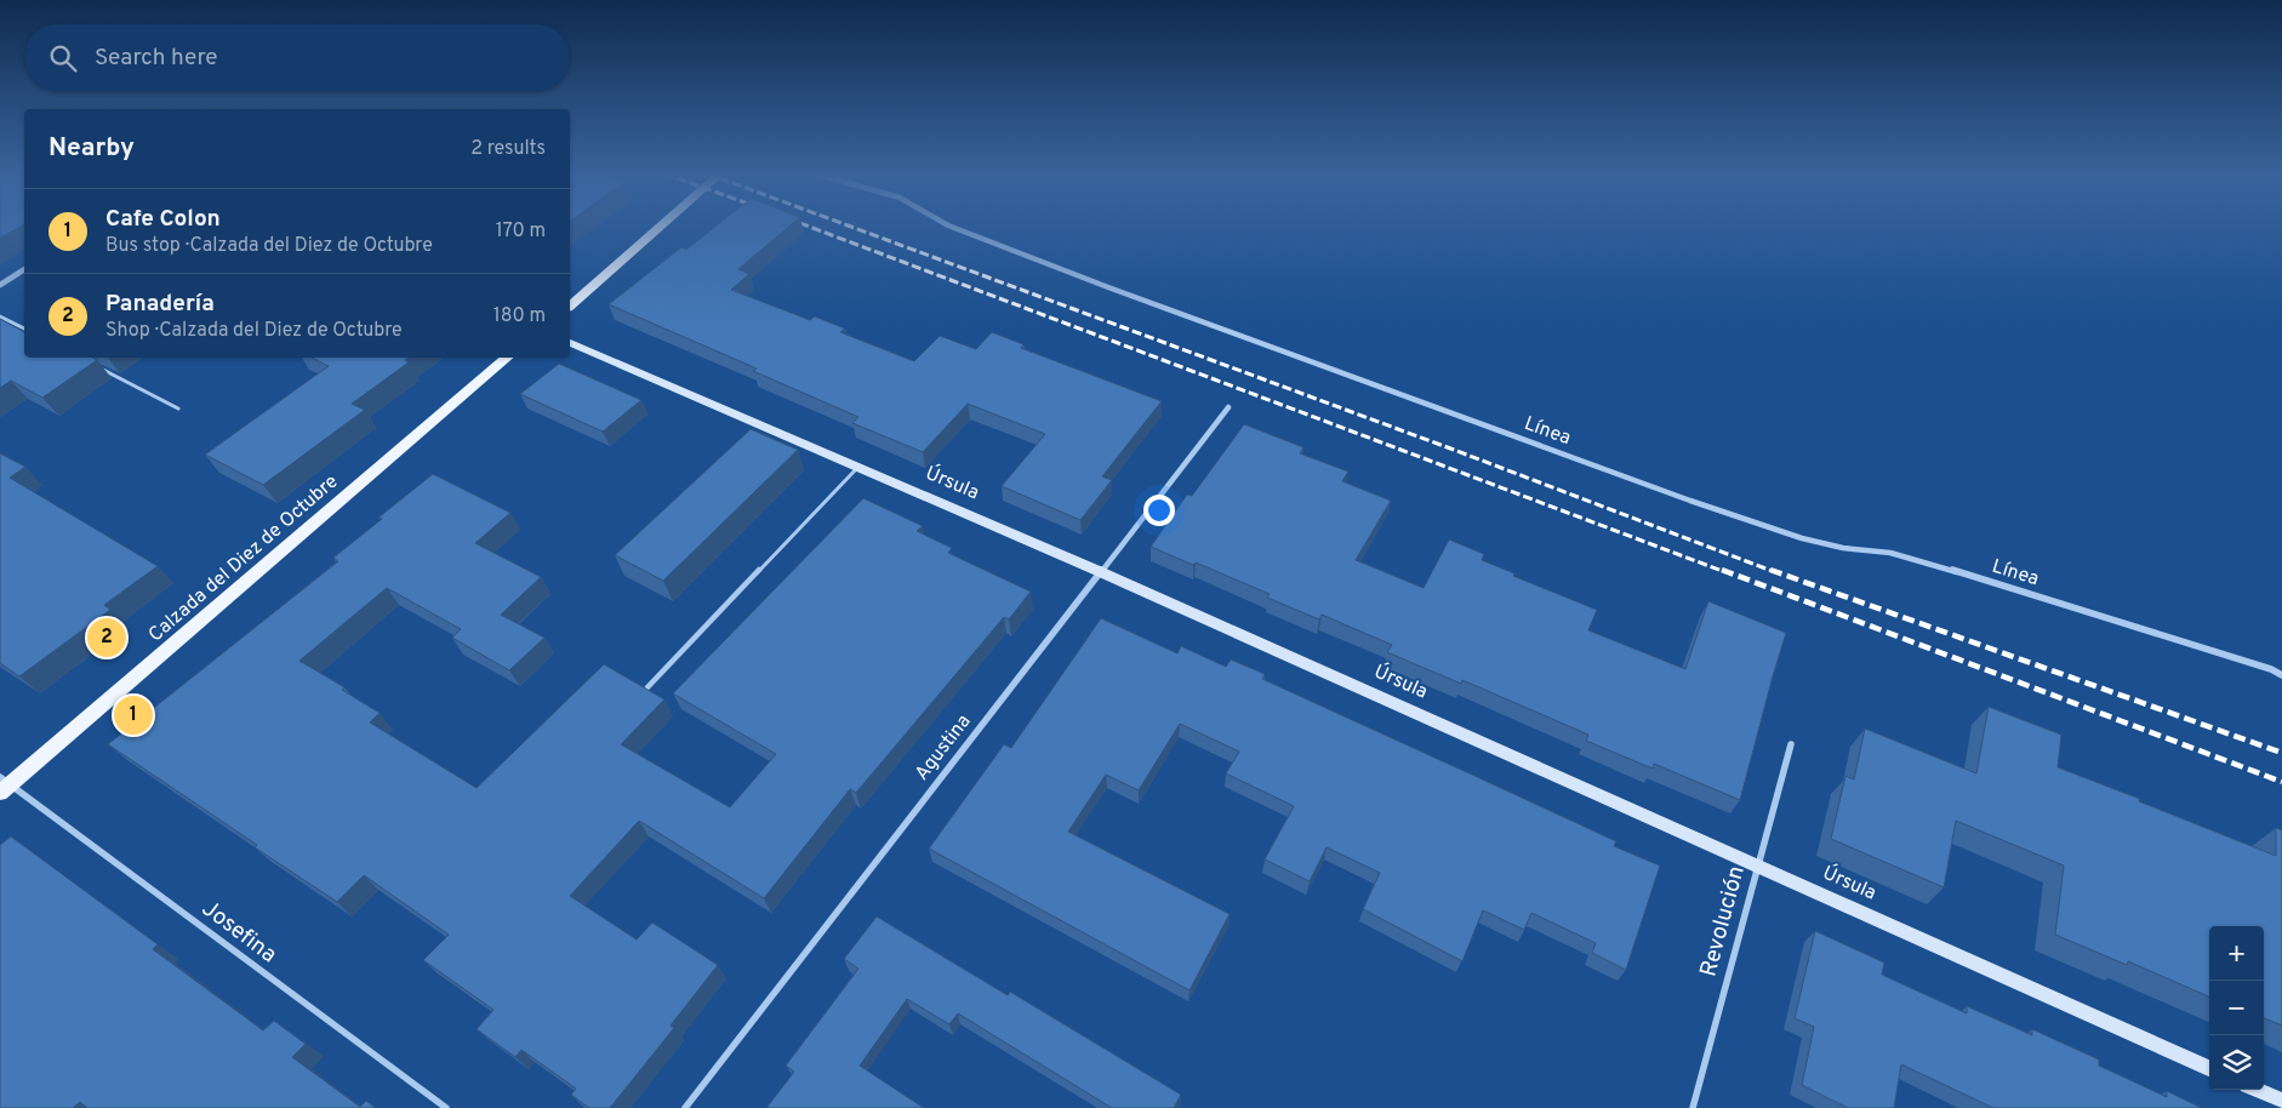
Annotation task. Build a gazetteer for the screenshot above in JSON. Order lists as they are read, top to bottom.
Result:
{
  "streets": {
    "main road": ["Calzada del Diez de Octubre"],
    "street": [
      "Línea",
      "Úrsula",
      "Agustina",
      "Revolución",
      "Josefina"
    ]
  },
  "crossings": [
    ["Úrsula", "Agustina"],
    ["Úrsula", "Revolución"],
    ["Calzada del Diez de Octubre", "Josefina"]
  ],
  "page": {
    "search": "Search here",
    "heading": ["Nearby", "2 results"],
    "list": [
      {
        "mark": "1",
        "name": "Cafe Colon",
        "note": "Bus stop · Calzada del Diez de Octubre",
        "value": "170 m"
      },
      {
        "mark": "2",
        "name": "Panadería",
        "note": "Shop · Calzada del Diez de Octubre",
        "value": "180 m"
      }
    ],
    "pins": ["2", "1"],
    "map_buttons": ["+", "−"]
  }
}
